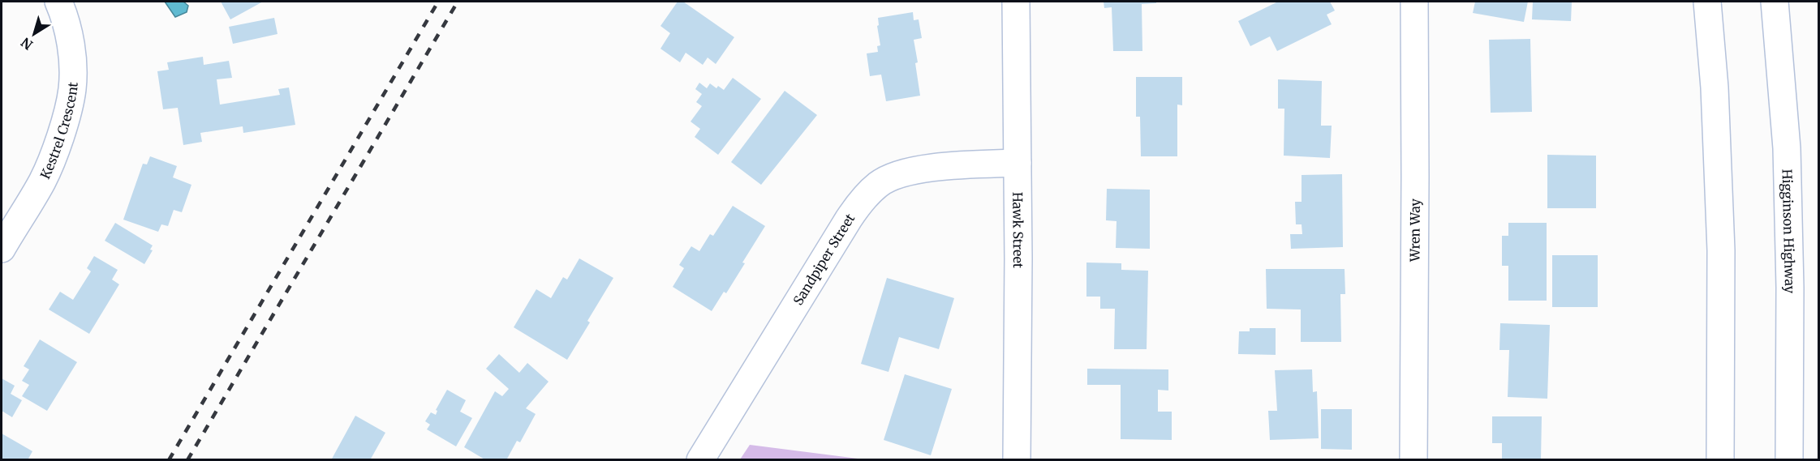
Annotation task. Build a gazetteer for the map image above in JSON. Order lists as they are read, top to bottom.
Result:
{
  "streets": {
    "main road": [
      "Kestrel Crescent",
      "Hawk Street",
      "Wren Way",
      "Higginson Highway",
      "Sandpiper Street"
    ]
  },
  "crossings": [
    ["Hawk Street", "Sandpiper Street"]
  ],
  "north": "bottom left"
}
